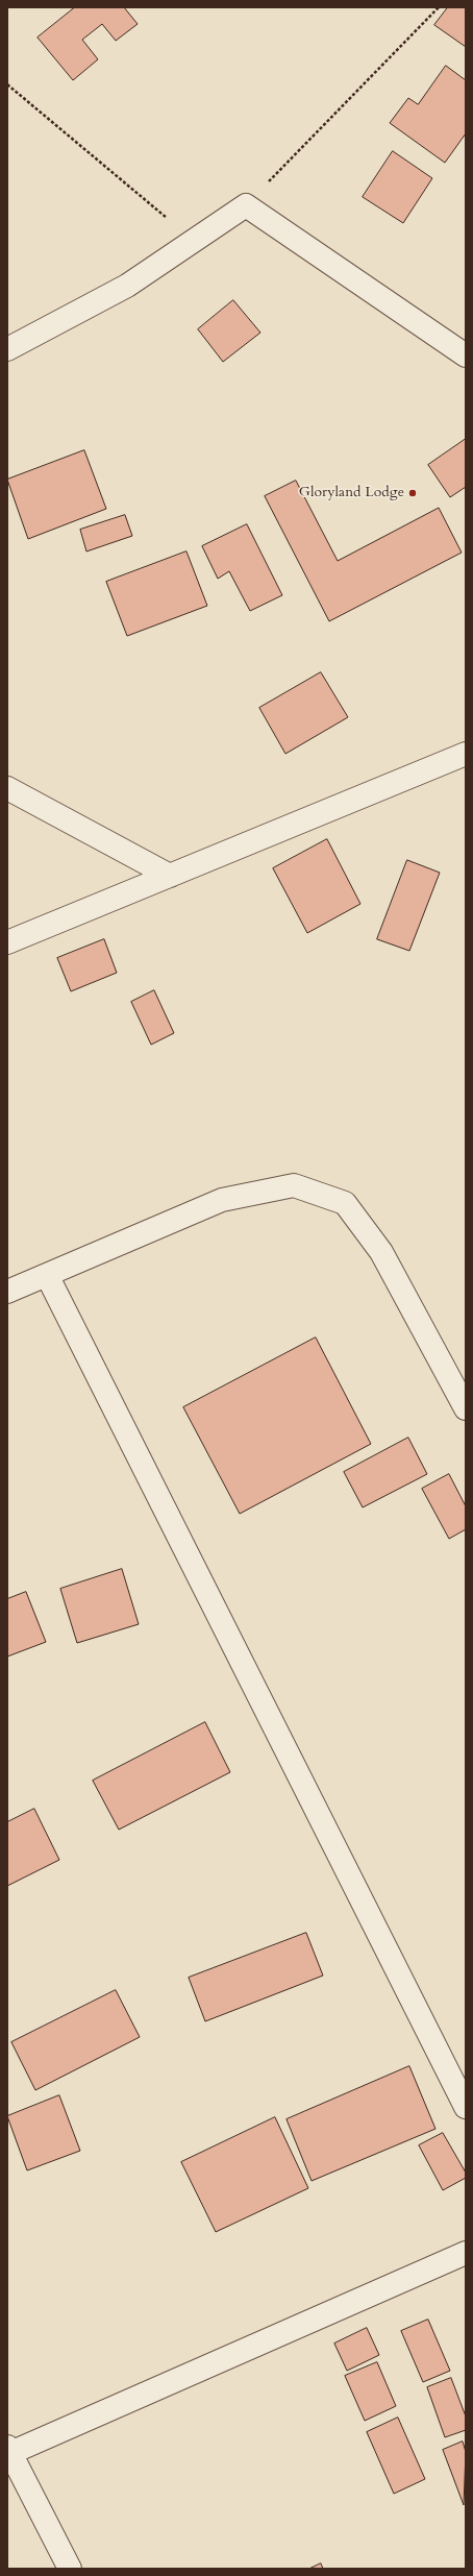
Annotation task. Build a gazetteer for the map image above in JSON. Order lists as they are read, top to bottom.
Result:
{
  "places": ["Gloryland Lodge"]
}
